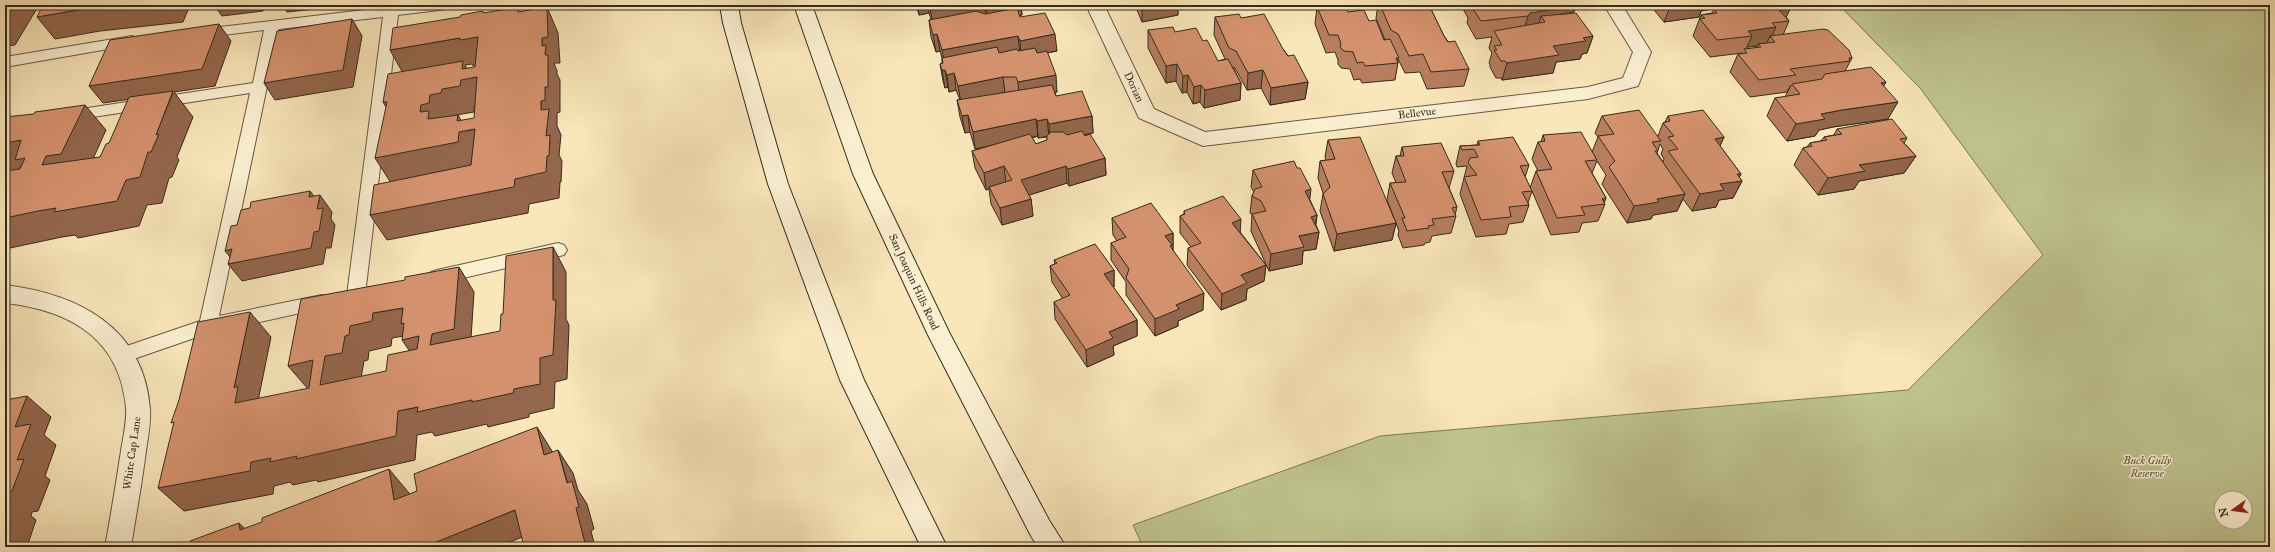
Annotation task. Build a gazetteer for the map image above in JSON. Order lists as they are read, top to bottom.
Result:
{
  "streets": {
    "main road": [
      "Dorian",
      "Bellevue",
      "San Joaquin Hills Road",
      "White Cap Lane"
    ]
  },
  "crossings": [
    ["Dorian", "Bellevue"]
  ],
  "parks": ["Buck Gully Reserve"],
  "north": "left"
}
